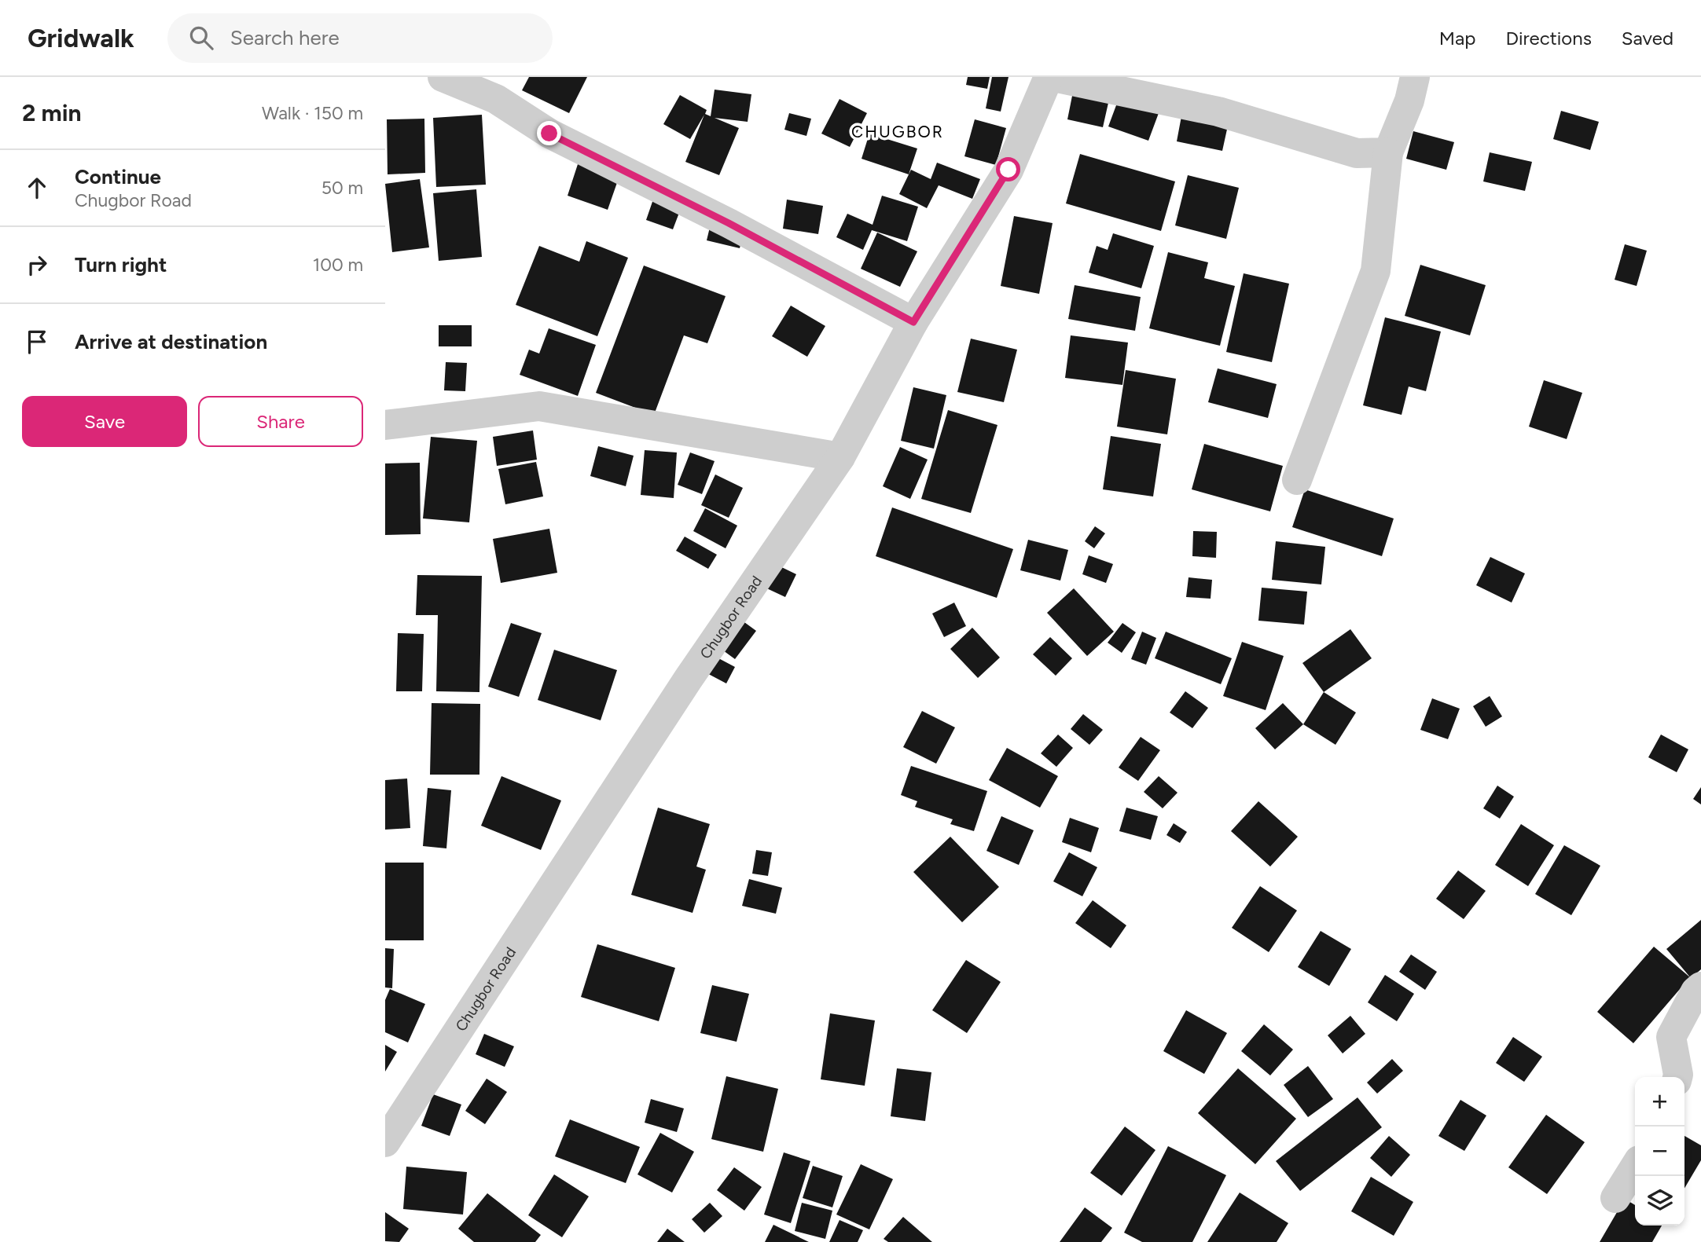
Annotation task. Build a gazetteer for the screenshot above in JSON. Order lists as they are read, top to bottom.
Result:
{
  "streets": {
    "street": ["Chugbor Road"]
  },
  "districts": ["CHUGBOR"],
  "page": {
    "header": "Gridwalk",
    "search": "Search here",
    "nav": ["Map", "Directions", "Saved"],
    "heading": ["2 min", "Walk · 150 m"],
    "list": [
      ["Continue", "Chugbor Road", "50 m"],
      ["Turn right", "100 m"],
      "Arrive at destination"
    ],
    "buttons": ["Save", "Share"],
    "map_buttons": ["+", "−"]
  }
}
